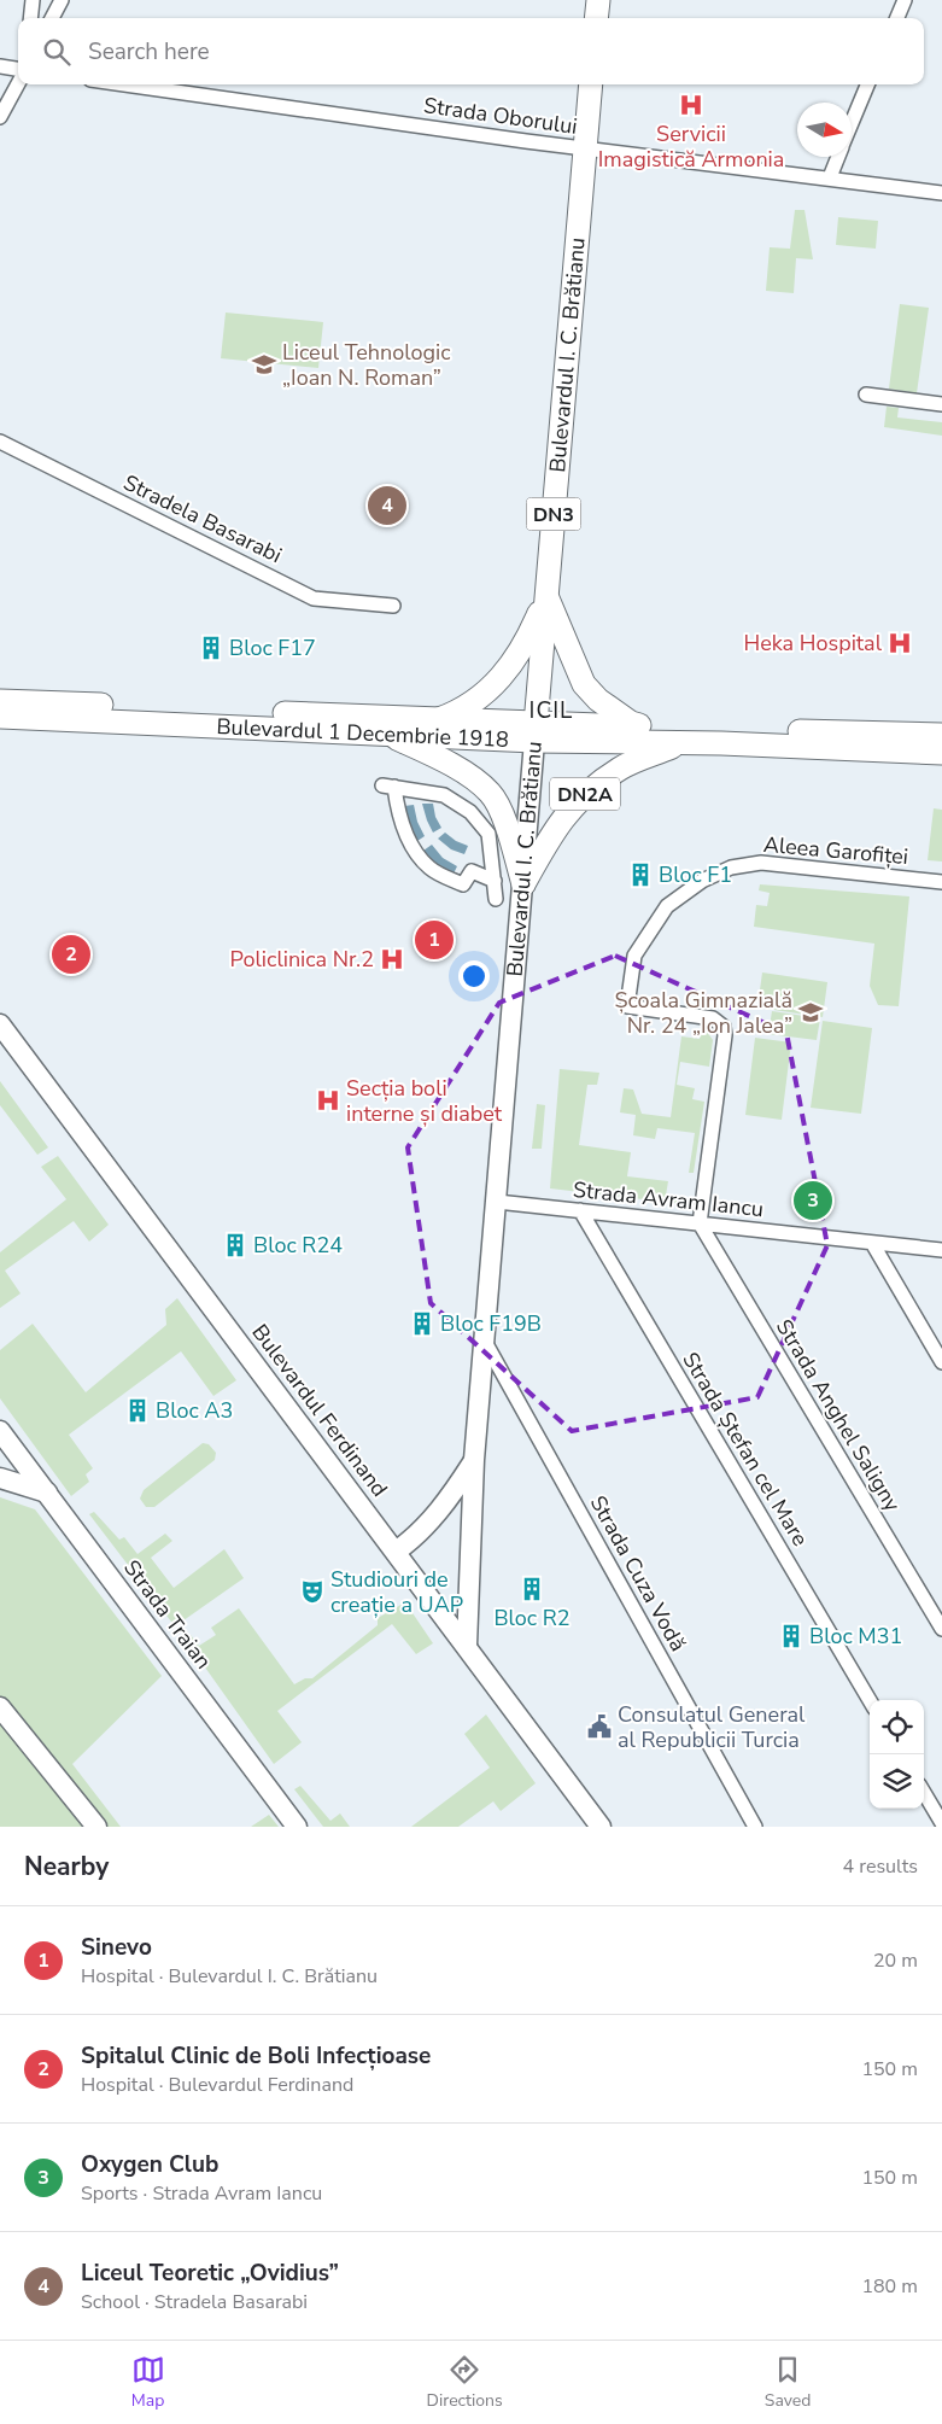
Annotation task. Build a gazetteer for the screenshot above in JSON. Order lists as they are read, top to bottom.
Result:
{
  "streets": {
    "main road": [
      "Bulevardul I. C. Brătianu",
      "DN3",
      "Bulevardul 1 Decembrie 1918",
      "DN2A",
      "Bulevardul Ferdinand",
      "Strada Traian"
    ],
    "street": [
      "Strada Oborului",
      "Stradela Basarabi",
      "Aleea Garofiței",
      "Strada Avram Iancu",
      "Strada Anghel Saligny",
      "Strada Ștefan cel Mare",
      "Strada Cuza Vodă"
    ]
  },
  "crossings": [
    ["Strada Oborului", "Bulevardul I. C. Brătianu"],
    ["Bulevardul I. C. Brătianu", "Bulevardul 1 Decembrie 1918"],
    ["Bulevardul I. C. Brătianu", "DN2A"],
    ["Bulevardul I. C. Brătianu", "Strada Avram Iancu"],
    ["Bulevardul I. C. Brătianu", "Bulevardul Ferdinand"],
    ["Bulevardul I. C. Brătianu", "Strada Cuza Vodă"],
    ["Bulevardul 1 Decembrie 1918", "DN2A"],
    ["Aleea Garofiței", "Strada Avram Iancu"],
    ["Aleea Garofiței", "Strada Anghel Saligny"],
    ["Strada Avram Iancu", "Strada Anghel Saligny"],
    ["Strada Avram Iancu", "Strada Ștefan cel Mare"]
  ],
  "districts": ["ICIL"],
  "places": {
    "hospital": [
      "Servicii Imagistică Armonia",
      "Heka Hospital",
      "Policlinica Nr.2",
      "Secția boli interne și diabet"
    ],
    "school or university": ["Liceul Tehnologic „Ioan N. Roman”", "Școala Gimnazială Nr. 24 „Ion Jalea”"],
    "building": [
      "Bloc F17",
      "Bloc F1",
      "Bloc R24",
      "Bloc F19B",
      "Bloc A3",
      "Bloc R2",
      "Bloc M31"
    ],
    "theatre": ["Studiouri de creație a UAP"],
    "public building": ["Consulatul General al Republicii Turcia"]
  },
  "north": "right",
  "page": {
    "search": "Search here",
    "pins": [
      "4",
      "1",
      "2",
      "3"
    ],
    "heading": ["Nearby", "4 results"],
    "list": [
      {
        "mark": "1",
        "name": "Sinevo",
        "note": "Hospital · Bulevardul I. C. Brătianu",
        "value": "20 m"
      },
      {
        "mark": "2",
        "name": "Spitalul Clinic de Boli Infecțioase",
        "note": "Hospital · Bulevardul Ferdinand",
        "value": "150 m"
      },
      {
        "mark": "3",
        "name": "Oxygen Club",
        "note": "Sports · Strada Avram Iancu",
        "value": "150 m"
      },
      {
        "mark": "4",
        "name": "Liceul Teoretic „Ovidius”",
        "note": "School · Stradela Basarabi",
        "value": "180 m"
      }
    ],
    "nav": ["Map", "Directions", "Saved"]
  }
}
